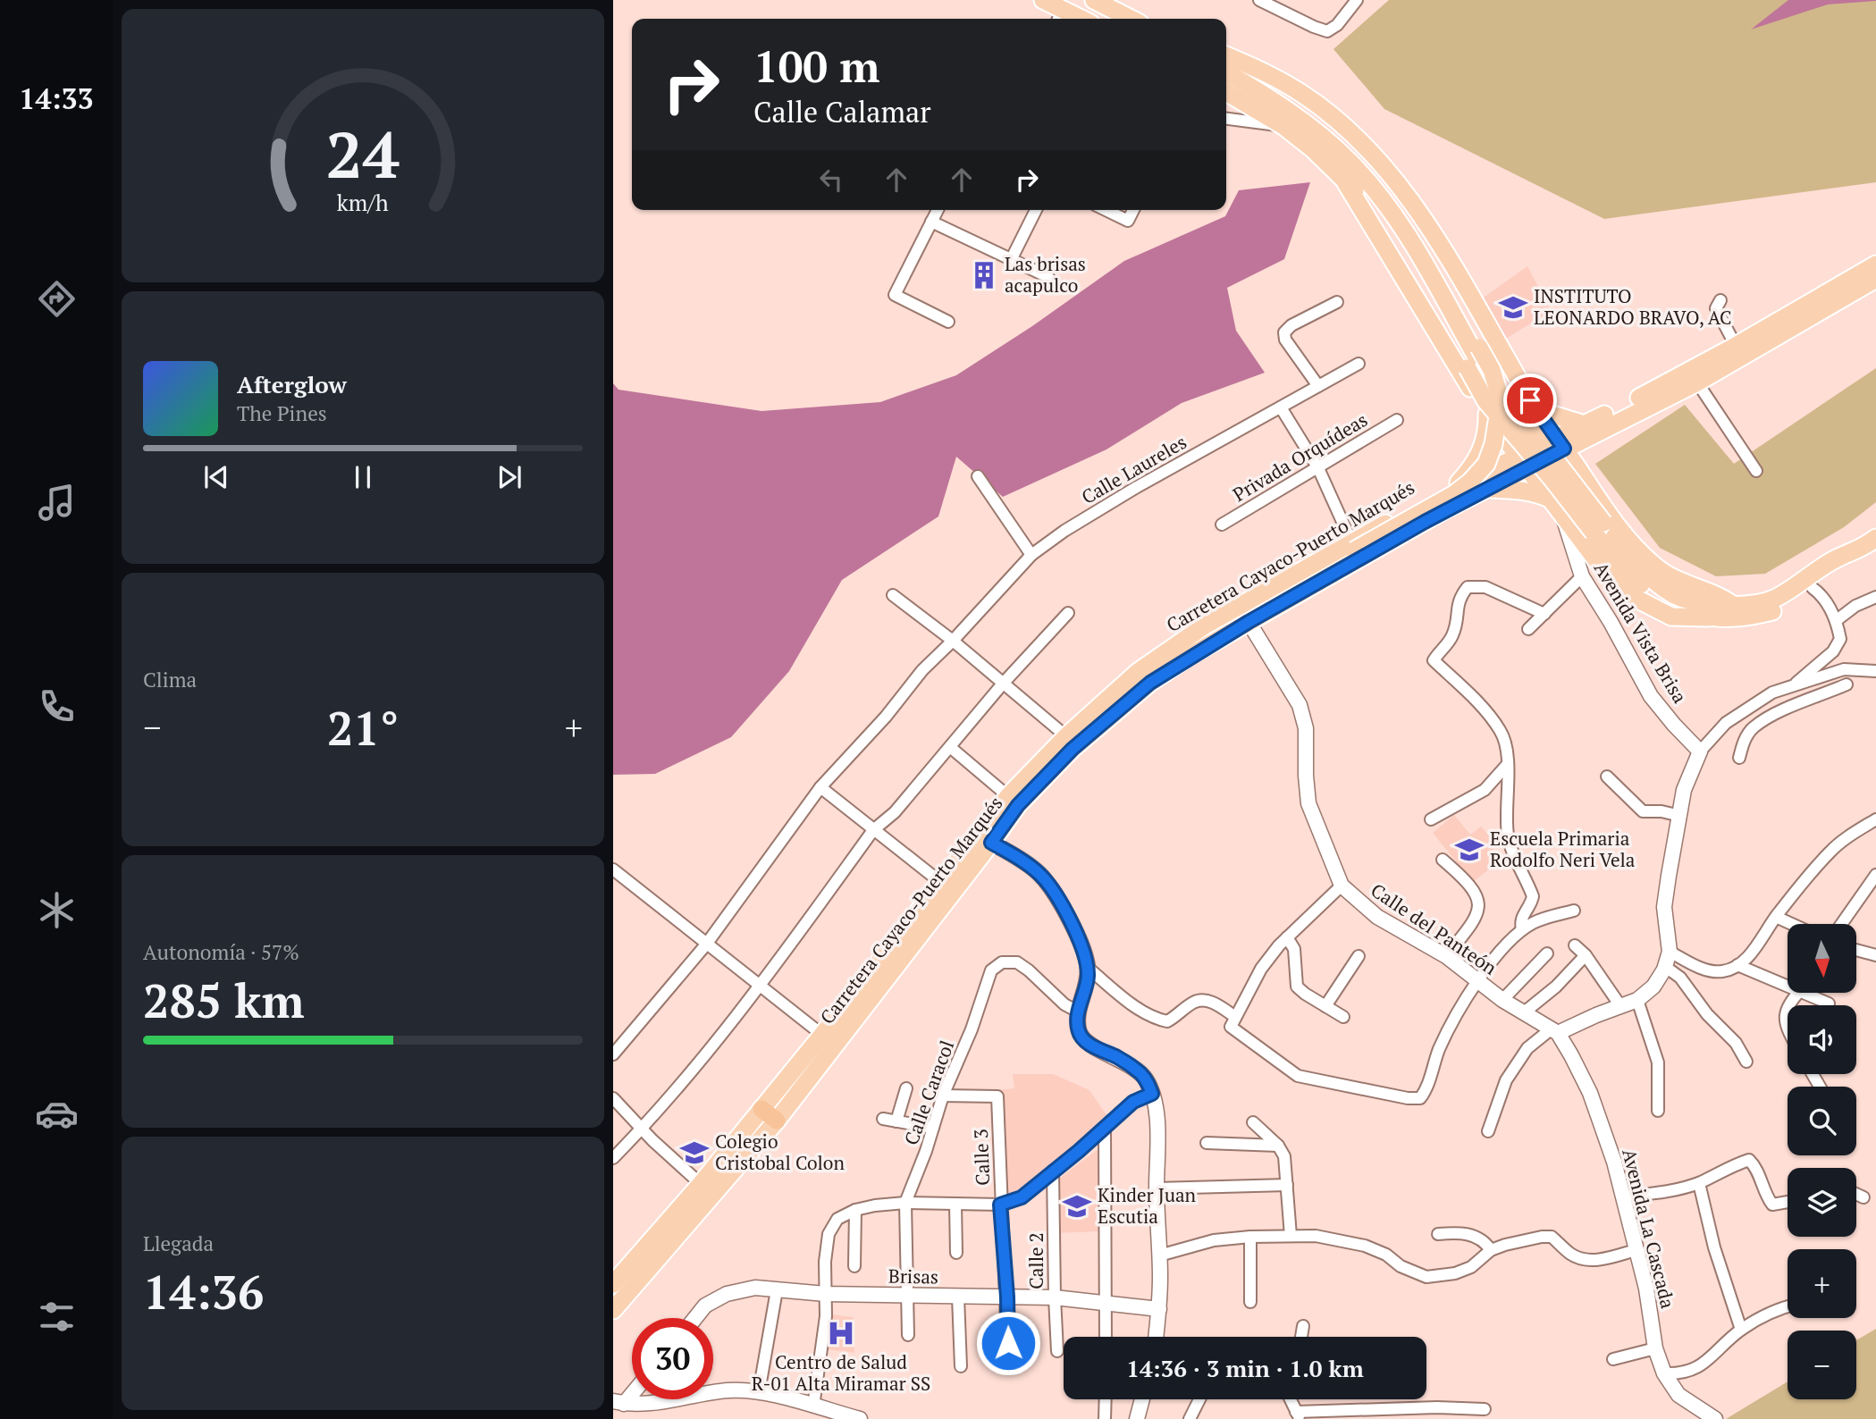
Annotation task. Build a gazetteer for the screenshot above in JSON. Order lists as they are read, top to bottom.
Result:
{
  "streets": {
    "main road": ["Carretera Cayaco-Puerto Marqués"],
    "street": [
      "Privada Orquídeas",
      "Calle Laureles",
      "Avenida Vista Brisa",
      "Calle del Panteón",
      "Calle Caracol",
      "Calle 3",
      "Avenida La Cascada",
      "Calle 2",
      "Brisas"
    ]
  },
  "crossings": [
    ["Carretera Cayaco-Puerto Marqués", "Calle del Panteón"],
    ["Calle del Panteón", "Avenida La Cascada"],
    ["Calle Caracol", "Calle 3"],
    ["Calle Caracol", "Brisas"],
    ["Calle 3", "Brisas"],
    ["Calle 2", "Brisas"]
  ],
  "places": {
    "building": ["Las brisas acapulco"],
    "school or university": [
      "INSTITUTO LEONARDO BRAVO, AC",
      "Escuela Primaria Rodolfo Neri Vela",
      "Colegio Cristobal Colon",
      "Kinder Juan Escutia"
    ],
    "hospital": ["Centro de Salud R-01 Alta Miramar SS"]
  },
  "north": "bottom",
  "page": {
    "tabs": "14:33",
    "turn": ["100 m", "Calle Calamar"],
    "song": ["Afterglow", "The Pines"],
    "tile": [
      "Clima",
      ["Autonomía · 57%", "285 km"],
      ["Llegada", "14:36"]
    ],
    "heat": ["−", "21°", "+"],
    "map_buttons": ["+", "−"],
    "limit": "30",
    "trip": "14:36 · 3 min · 1.0 km",
    "gauge": ["24", "km/h"]
  }
}
